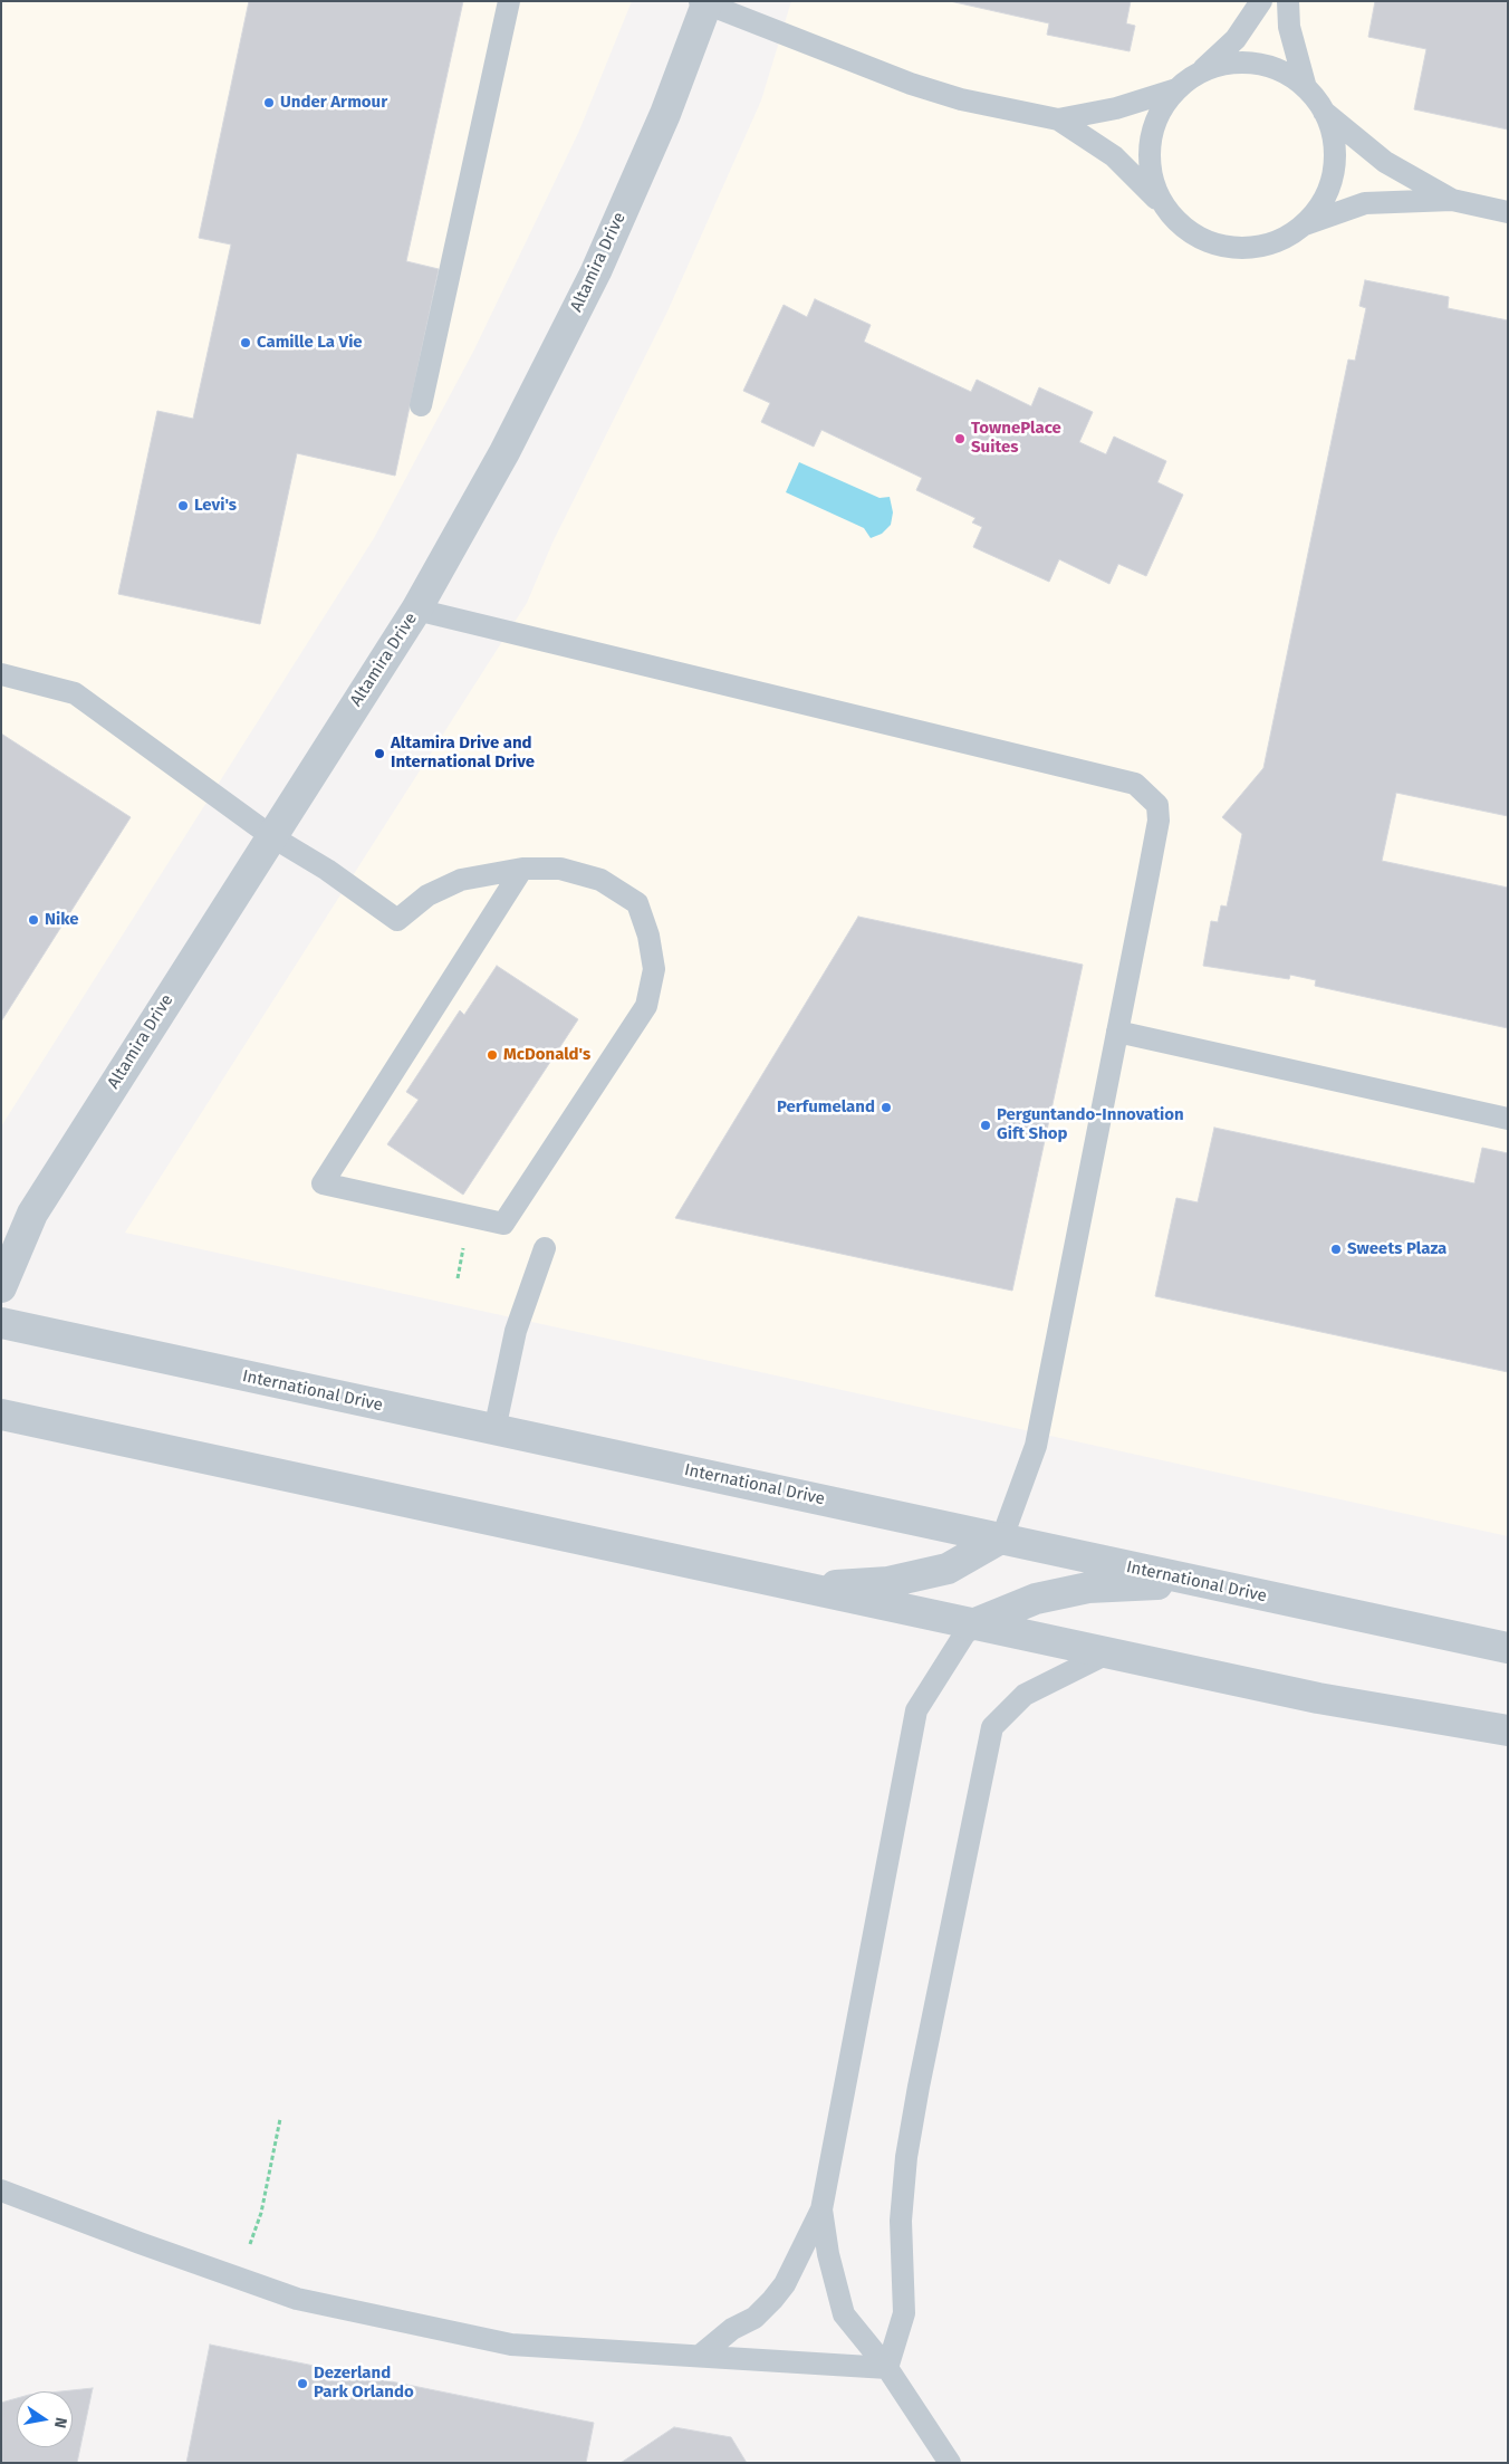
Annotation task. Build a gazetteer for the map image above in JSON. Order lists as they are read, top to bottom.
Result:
{
  "streets": {
    "street": ["Altamira Drive", "International Drive"]
  },
  "places": [
    "Under Armour",
    "Camille La Vie",
    "TownePlace Suites",
    "Levi's",
    "Altamira Drive and International Drive",
    "Nike",
    "McDonald's",
    "Perfumeland",
    "Perguntando-Innovation Gift Shop",
    "Sweets Plaza",
    "Dezerland Park Orlando"
  ],
  "north": "right"
}
